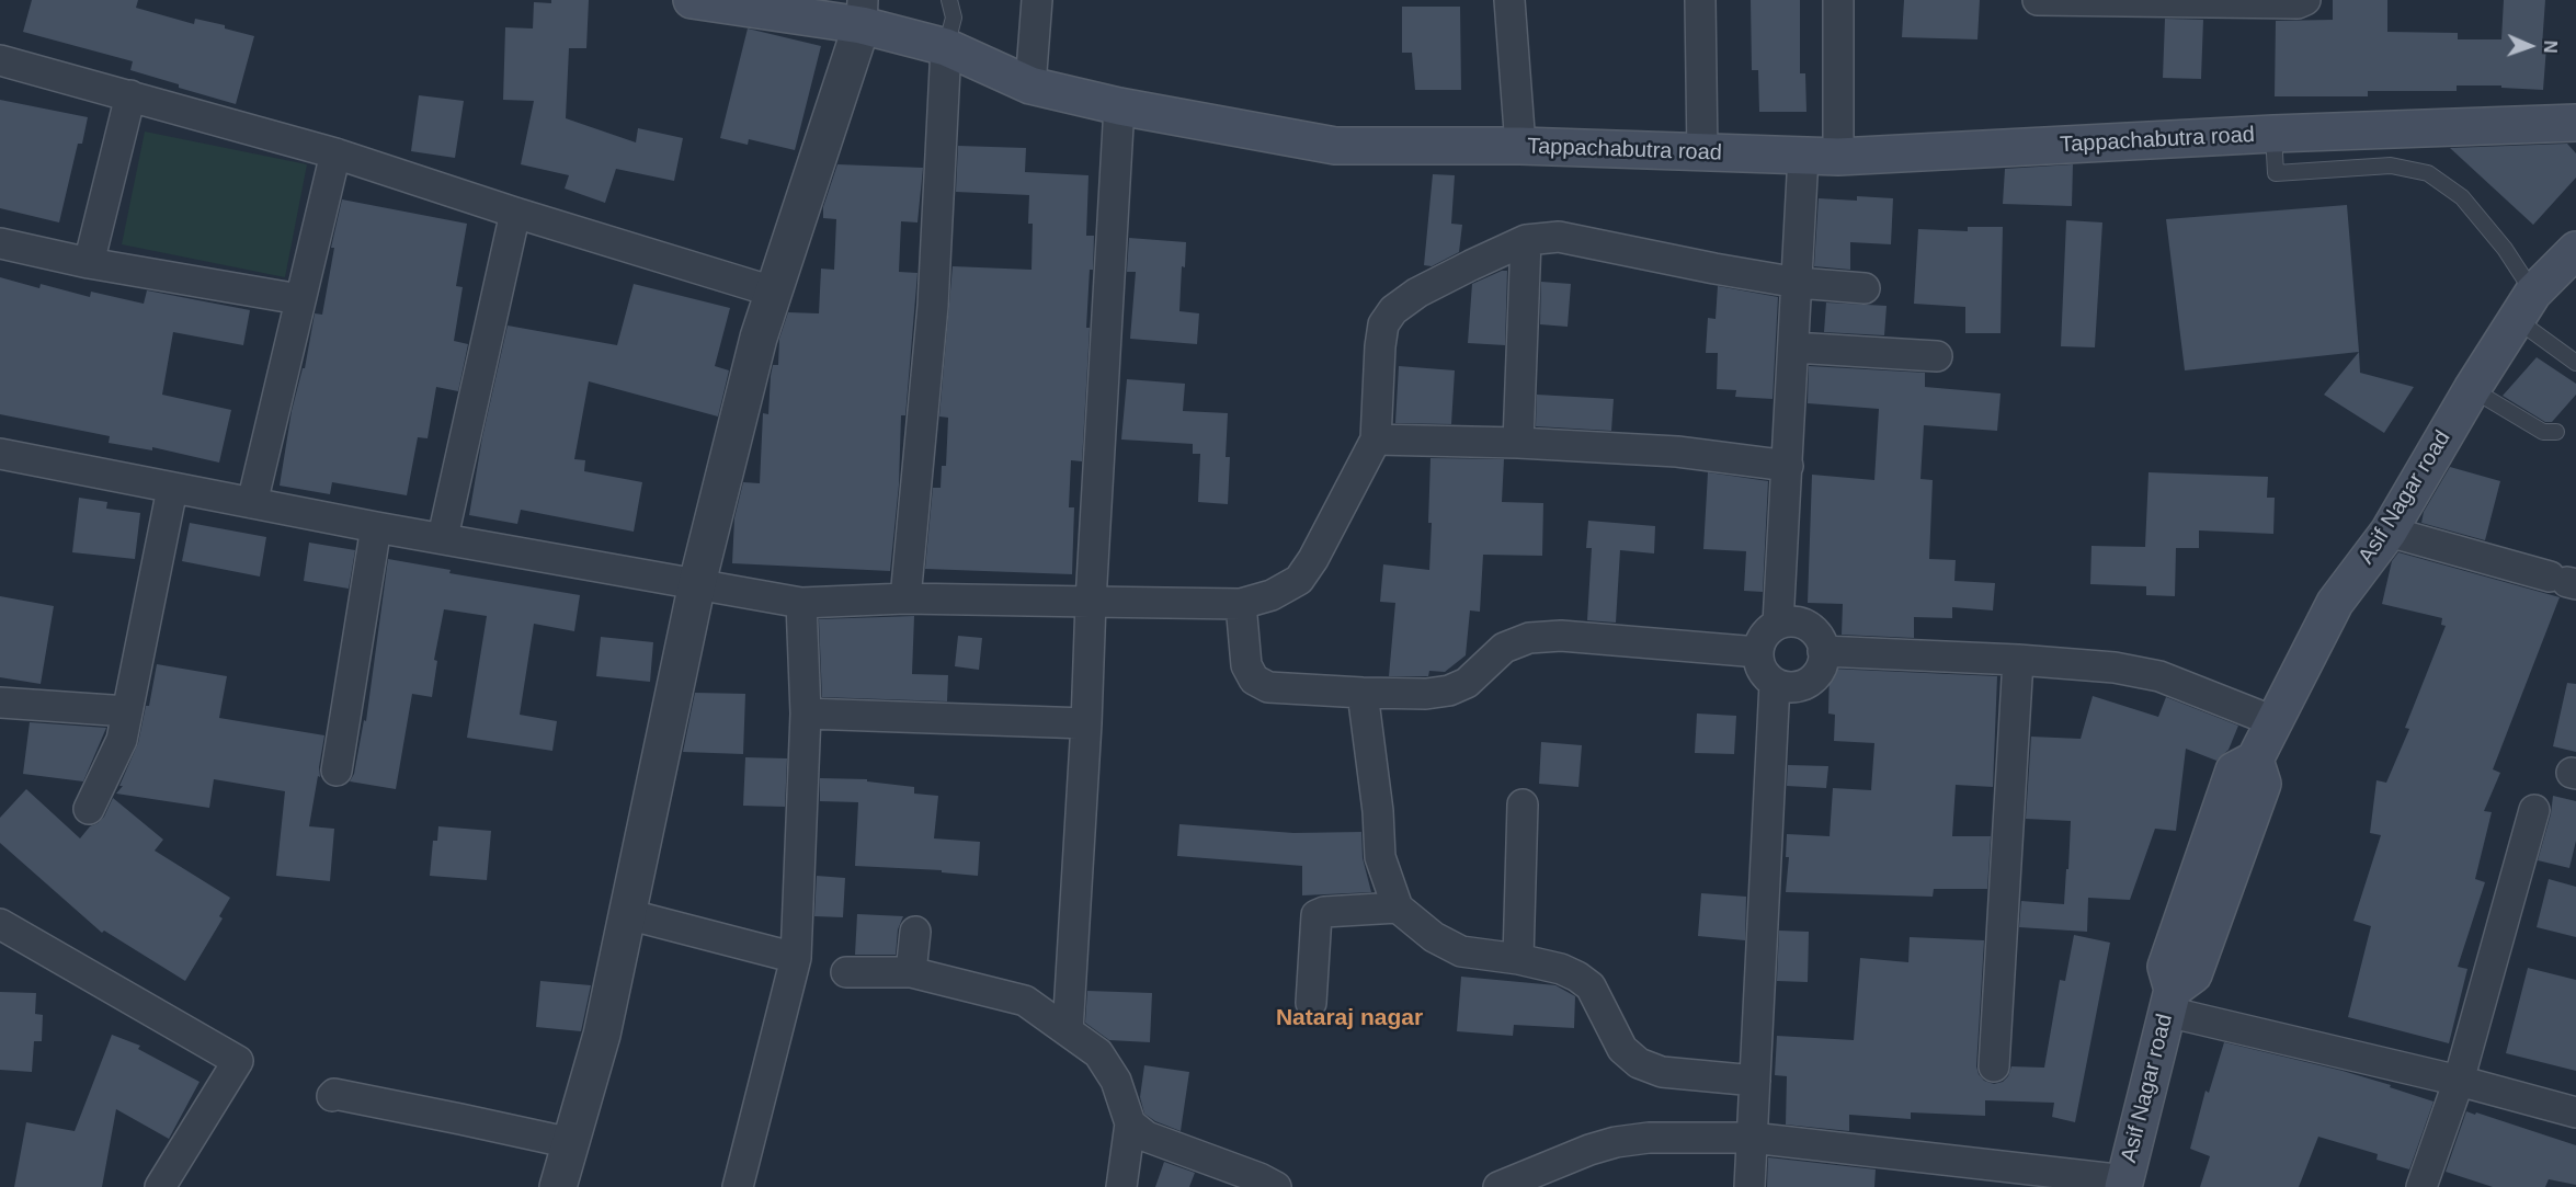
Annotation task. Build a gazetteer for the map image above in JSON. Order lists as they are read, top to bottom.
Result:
{
  "streets": {
    "main road": ["Tappachabutra road", "Asif Nagar road"]
  },
  "districts": ["Nataraj nagar"],
  "north": "right"
}
